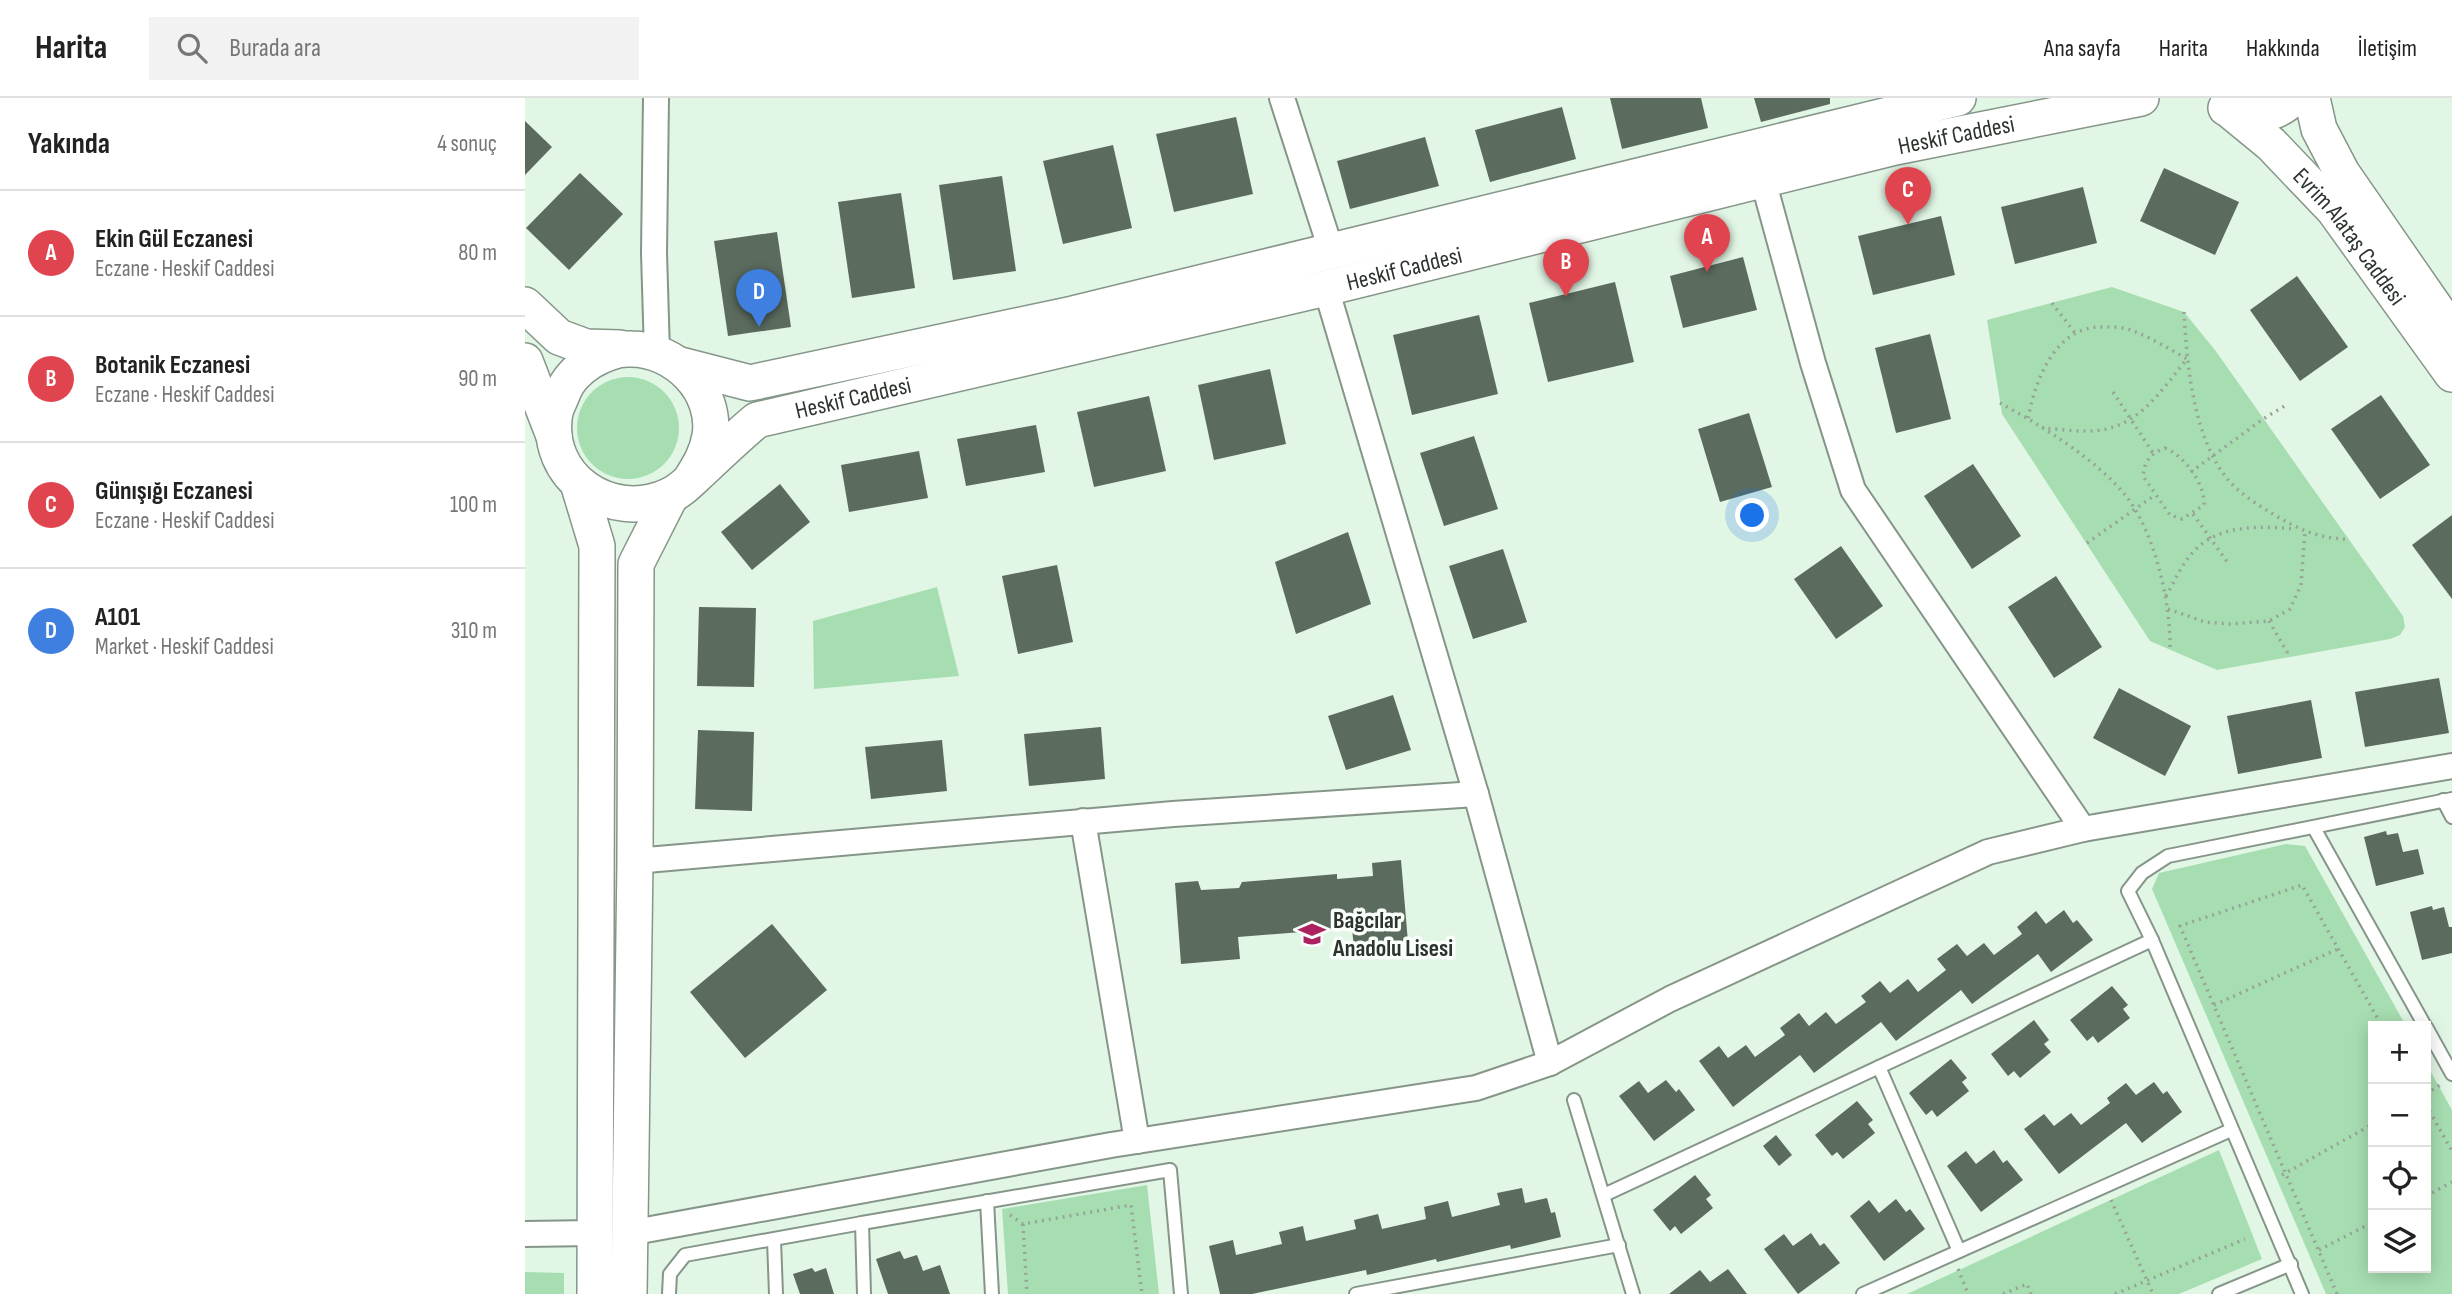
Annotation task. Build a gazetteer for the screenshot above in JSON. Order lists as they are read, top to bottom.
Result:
{
  "streets": {
    "main road": ["Heskif Caddesi", "Evrim Alataş Caddesi"]
  },
  "places": {
    "school or university": ["Bağcılar Anadolu Lisesi"]
  },
  "page": {
    "header": "Harita",
    "search": "Burada ara",
    "nav": [
      "Ana sayfa",
      "Harita",
      "Hakkında",
      "İletişim"
    ],
    "heading": ["Yakında", "4 sonuç"],
    "pins": [
      "C",
      "A",
      "B",
      "D"
    ],
    "list": [
      {
        "mark": "A",
        "name": "Ekin Gül Eczanesi",
        "note": "Eczane · Heskif Caddesi",
        "value": "80 m"
      },
      {
        "mark": "B",
        "name": "Botanik Eczanesi",
        "note": "Eczane · Heskif Caddesi",
        "value": "90 m"
      },
      {
        "mark": "C",
        "name": "Günışığı Eczanesi",
        "note": "Eczane · Heskif Caddesi",
        "value": "100 m"
      },
      {
        "mark": "D",
        "name": "A101",
        "note": "Market · Heskif Caddesi",
        "value": "310 m"
      }
    ],
    "map_buttons": ["+", "−"]
  }
}
